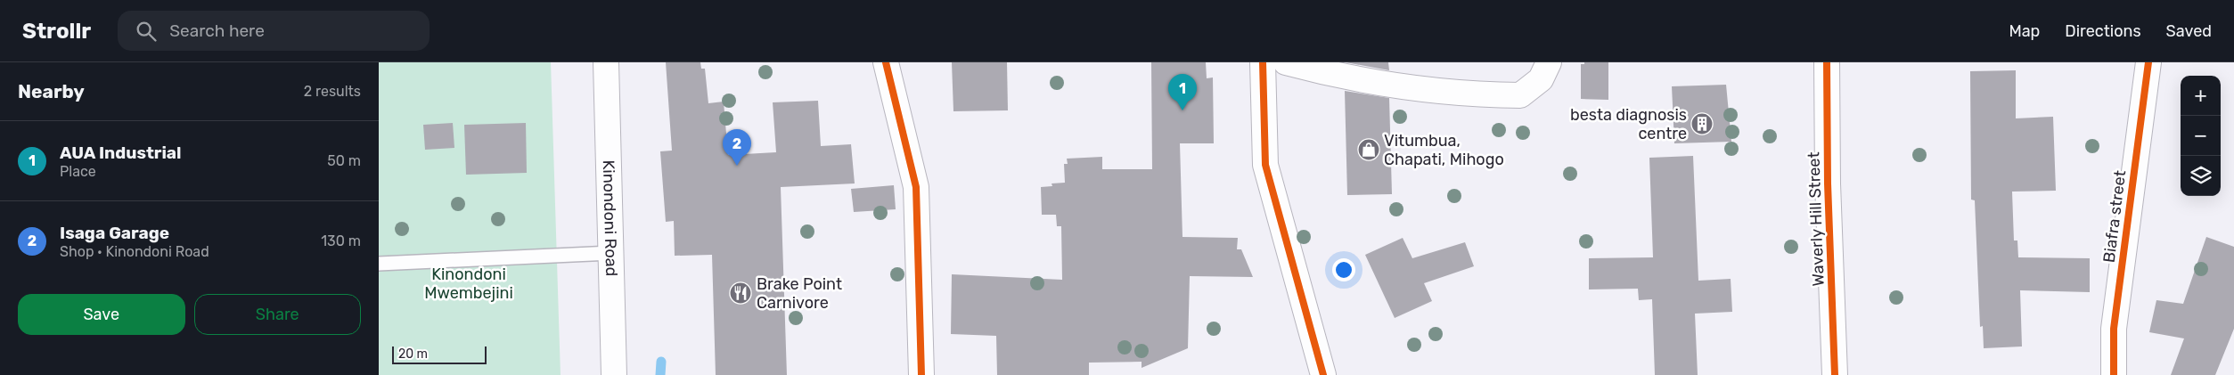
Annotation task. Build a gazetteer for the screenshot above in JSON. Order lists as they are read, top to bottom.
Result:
{
  "streets": {
    "street": ["Biafra street", "Kinondoni Road", "Waverly Hill Street"]
  },
  "parks": ["Kinondoni Mwembejini"],
  "places": {
    "building": ["besta diagnosis centre"],
    "shop": ["Vitumbua, Chapati, Mihogo"],
    "restaurant": ["Brake Point Carnivore"]
  },
  "scale_bar": "20 m",
  "page": {
    "header": "Strollr",
    "search": "Search here",
    "nav": ["Map", "Directions", "Saved"],
    "heading": ["Nearby", "2 results"],
    "pins": ["1", "2"],
    "map_buttons": ["+", "−"],
    "list": [
      {
        "mark": "1",
        "name": "AUA Industrial",
        "note": "Place",
        "value": "50 m"
      },
      {
        "mark": "2",
        "name": "Isaga Garage",
        "note": "Shop · Kinondoni Road",
        "value": "130 m"
      }
    ],
    "buttons": ["Save", "Share"],
    "scale": "20 m"
  }
}
